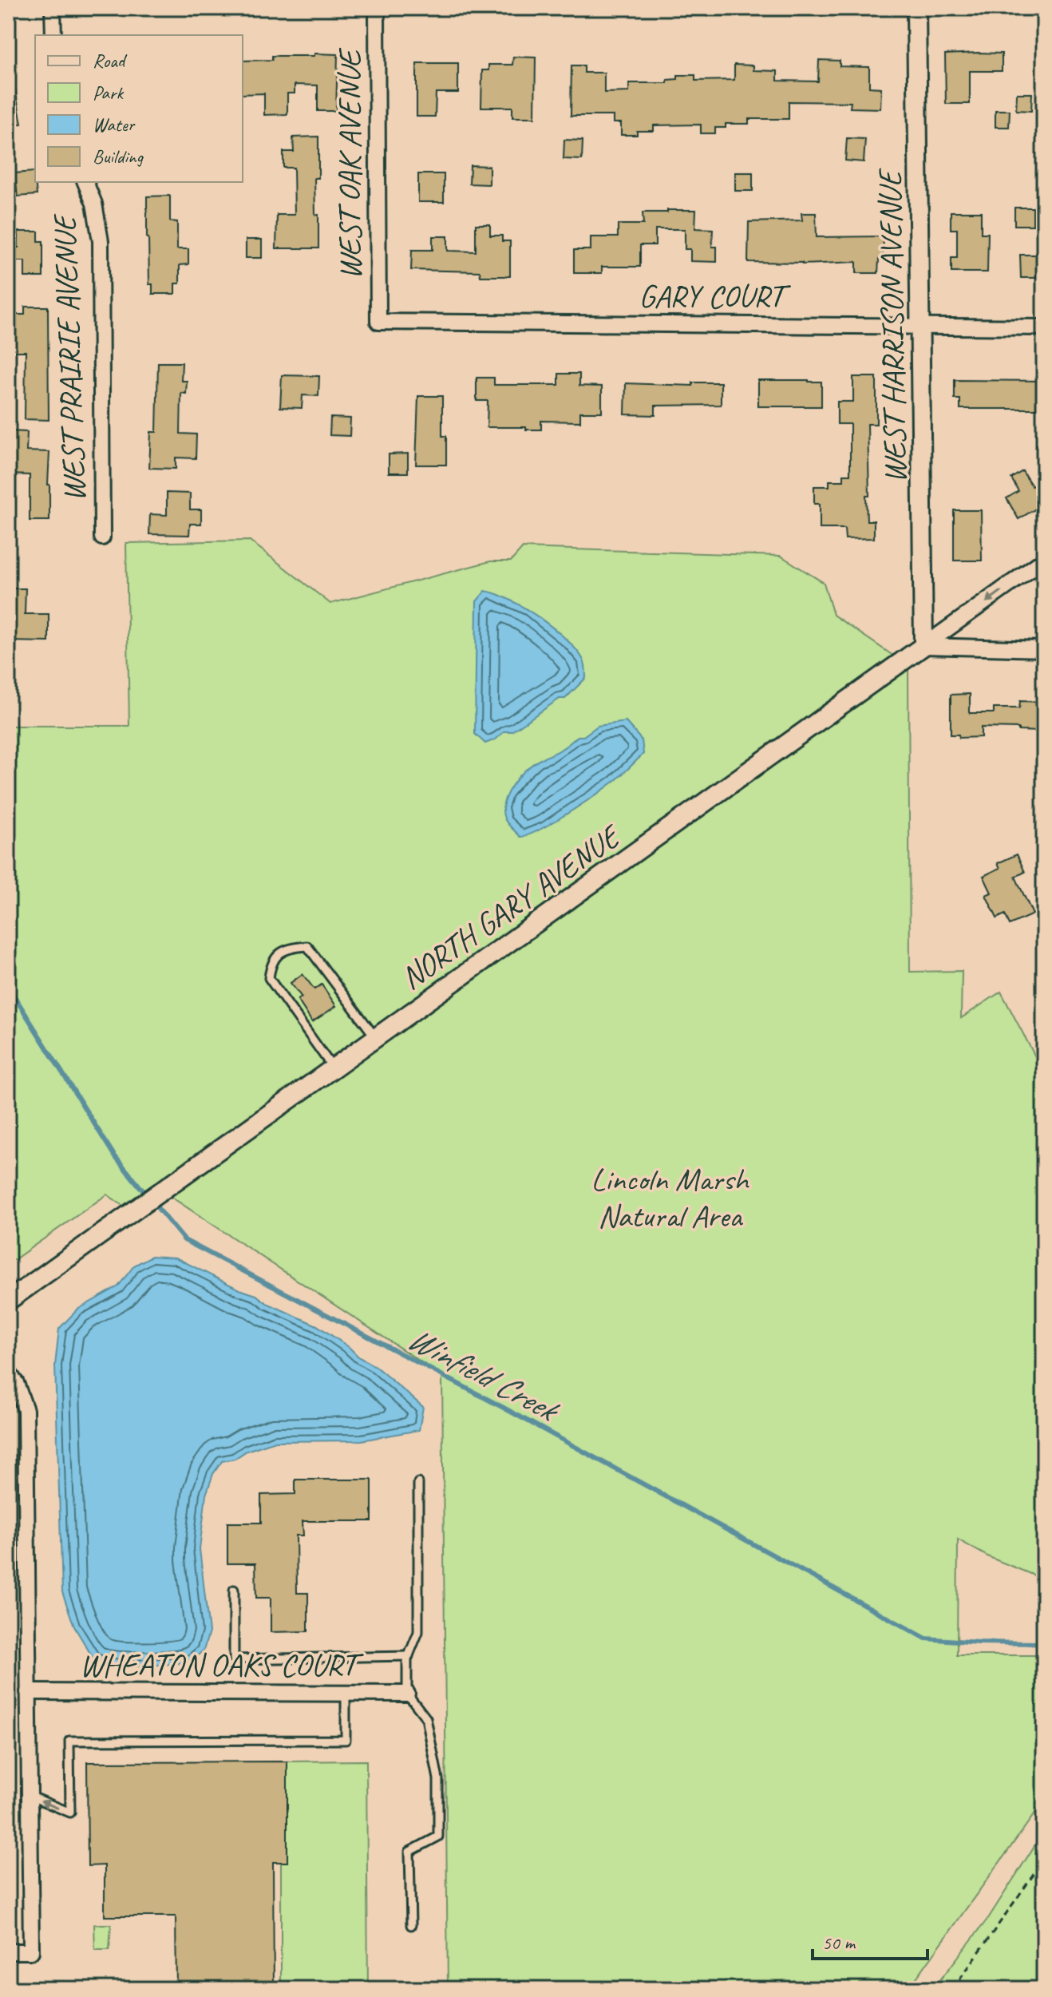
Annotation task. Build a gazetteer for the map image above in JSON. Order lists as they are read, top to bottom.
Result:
{
  "streets": {
    "street": [
      "WEST OAK AVENUE",
      "GARY COURT",
      "WEST HARRISON AVENUE",
      "WEST PRAIRIE AVENUE",
      "NORTH GARY AVENUE",
      "WHEATON OAKS COURT"
    ]
  },
  "crossings": [
    ["WEST OAK AVENUE", "GARY COURT"],
    ["GARY COURT", "WEST HARRISON AVENUE"],
    ["WEST HARRISON AVENUE", "NORTH GARY AVENUE"]
  ],
  "water": ["Winfield Creek"],
  "parks": ["Lincoln Marsh Natural Area"],
  "legend": [
    "Road",
    "Park",
    "Water",
    "Building"
  ],
  "scale_bar": "50 m"
}
